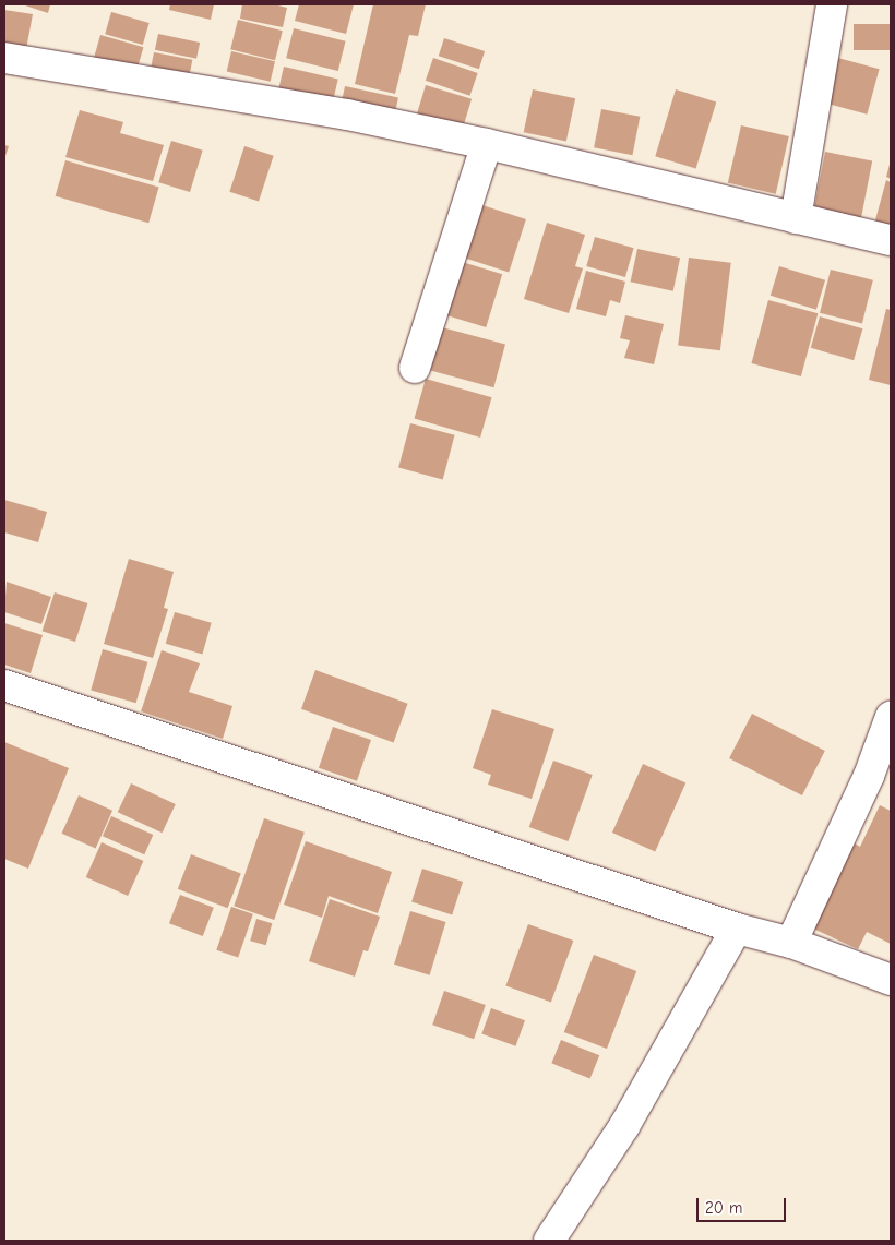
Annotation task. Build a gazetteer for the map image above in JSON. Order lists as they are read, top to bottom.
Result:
{
  "scale_bar": "20 m"
}
